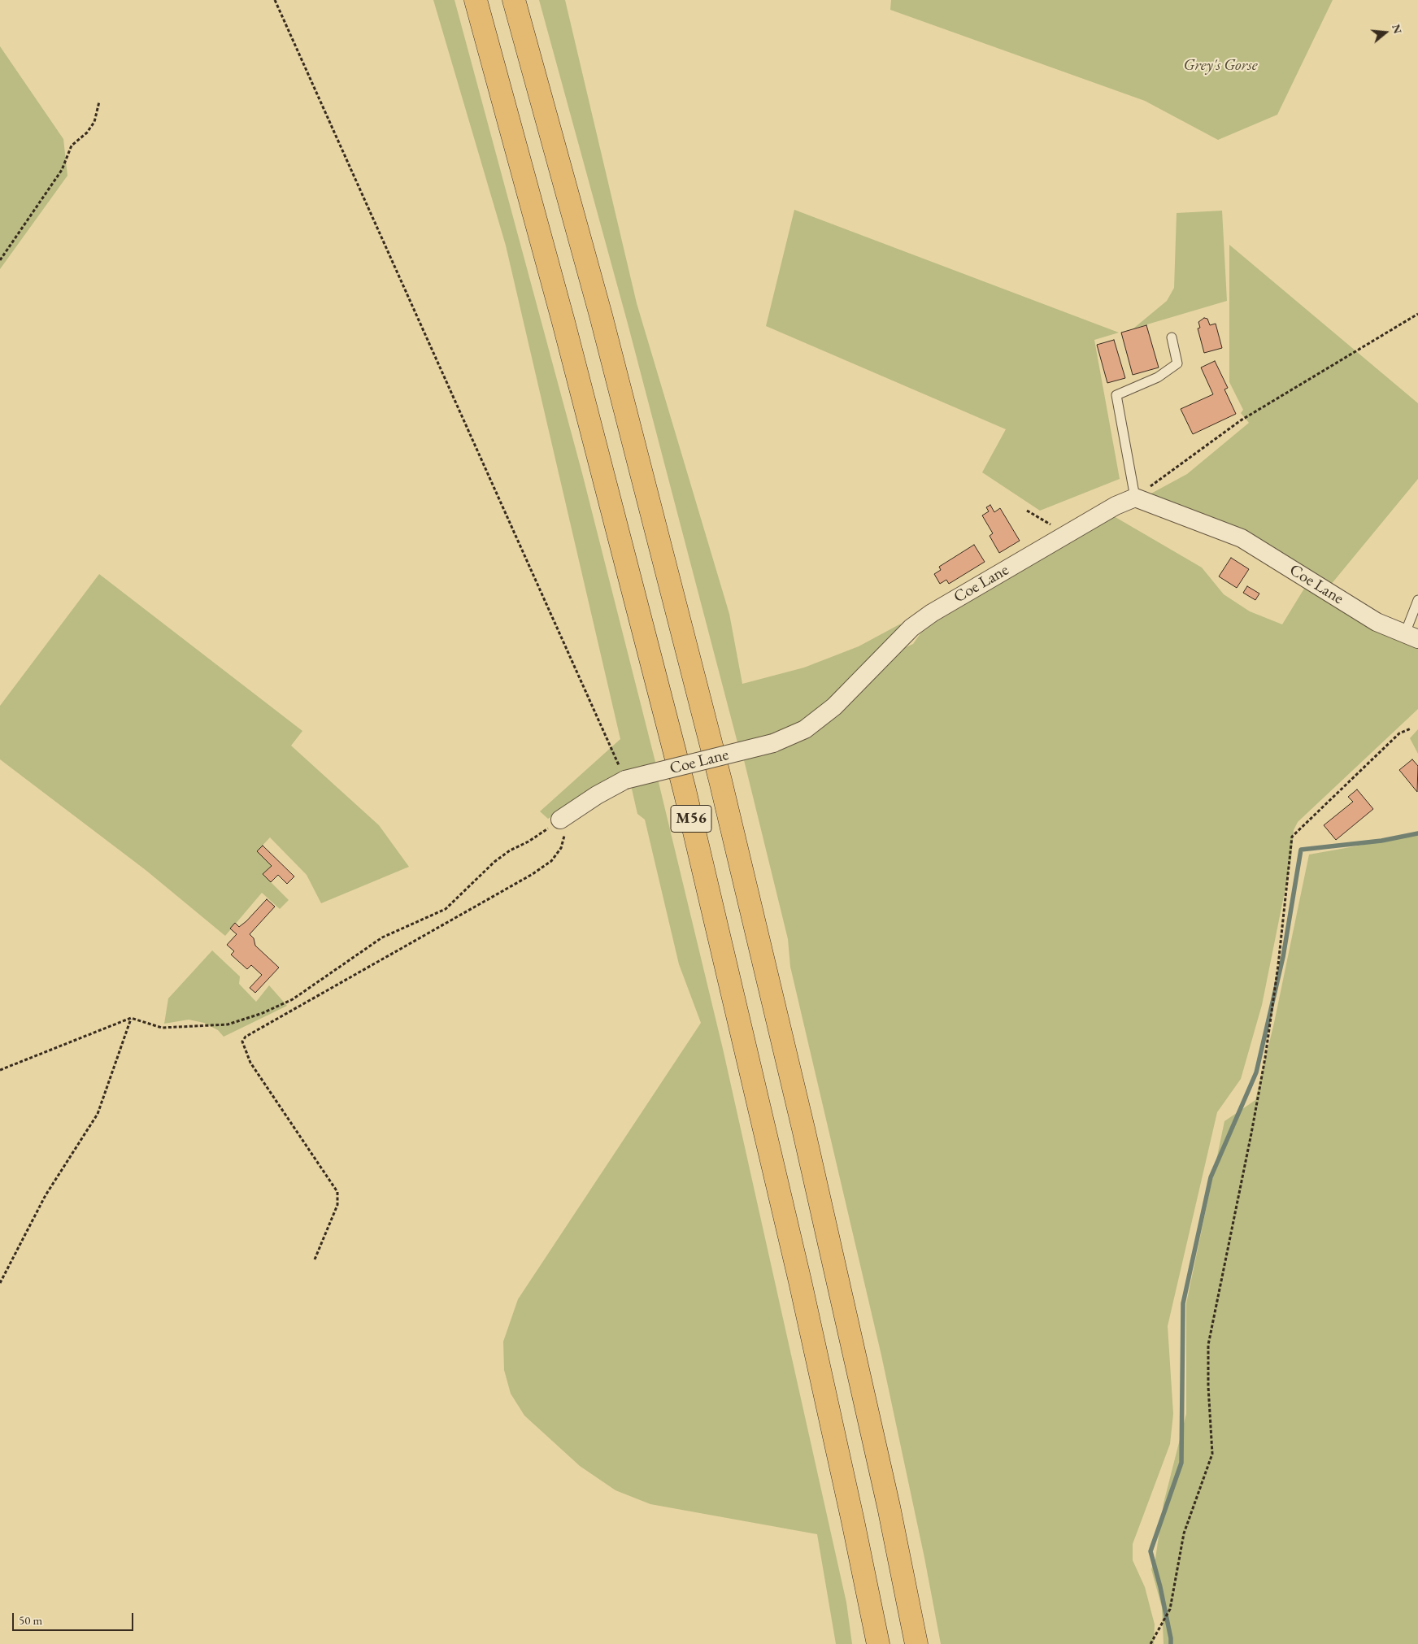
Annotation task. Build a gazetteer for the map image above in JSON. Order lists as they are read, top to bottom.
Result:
{
  "streets": {
    "highway": ["M56"],
    "street": ["Coe Lane"]
  },
  "parks": ["Grey's Gorse"],
  "scale_bar": "50 m",
  "north": "right"
}
